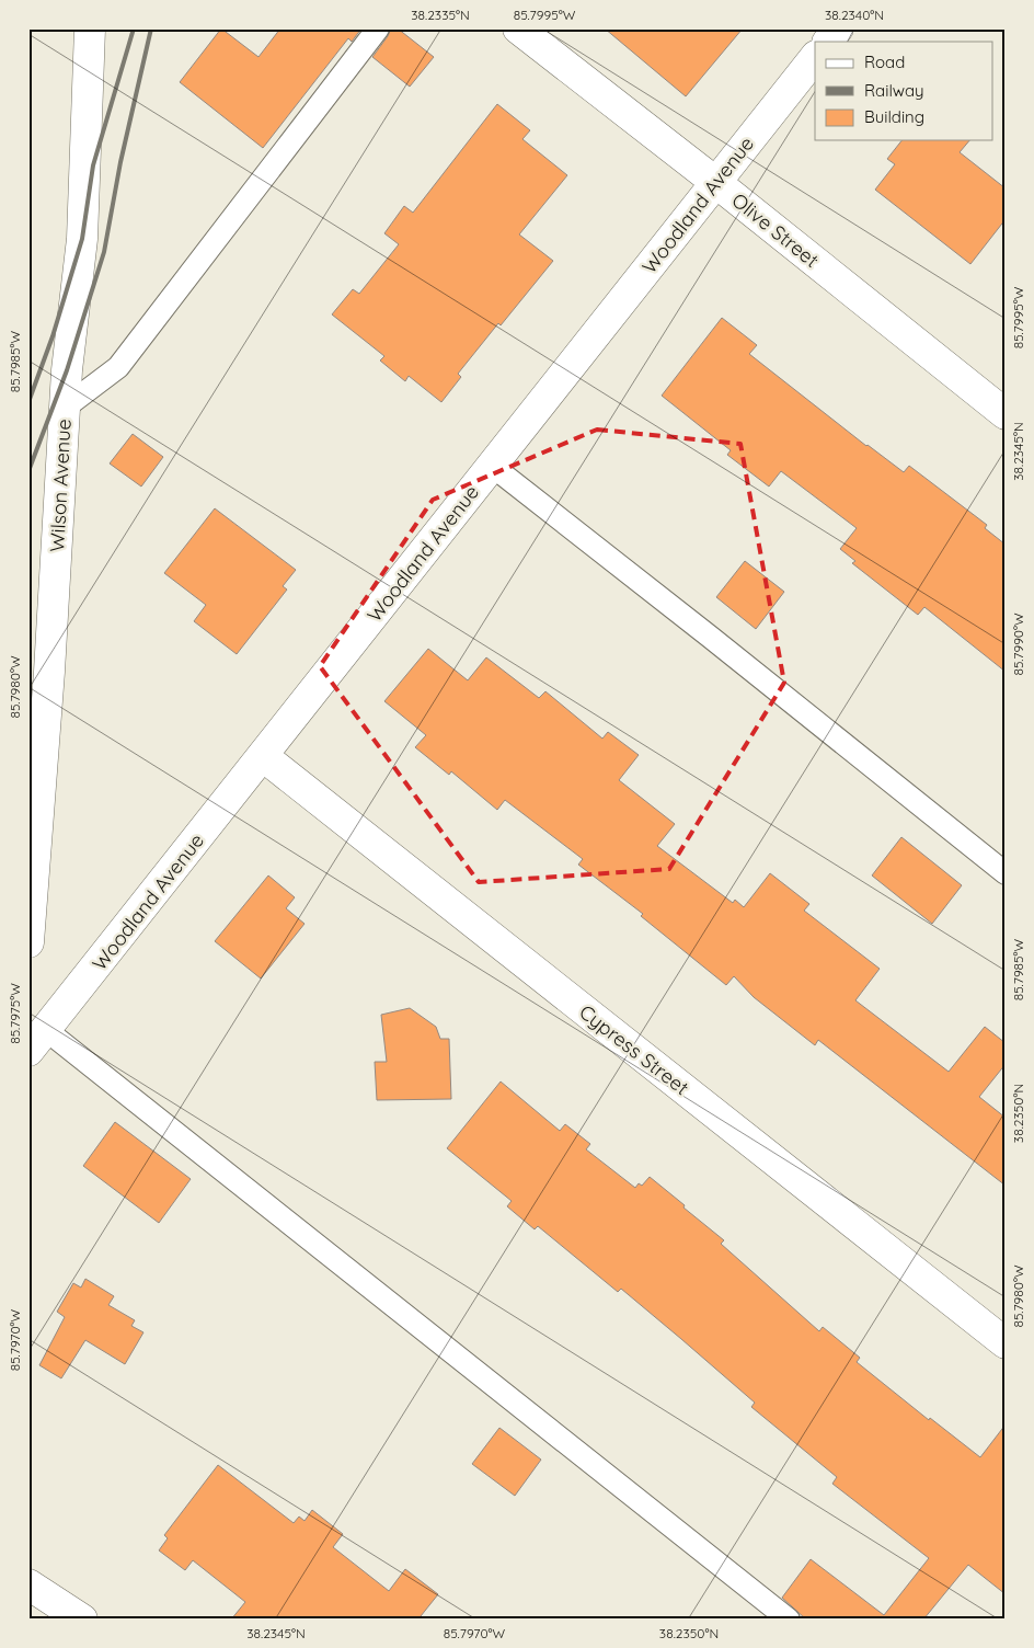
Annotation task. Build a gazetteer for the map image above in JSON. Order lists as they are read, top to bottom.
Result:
{
  "streets": {
    "street": [
      "Woodland Avenue",
      "Olive Street",
      "Wilson Avenue",
      "Cypress Street"
    ]
  },
  "crossings": [
    ["Woodland Avenue", "Olive Street"],
    ["Woodland Avenue", "Cypress Street"]
  ],
  "legend": ["Road", "Railway", "Building"],
  "coordinates": [
    "38.2335°N",
    "85.7995°W",
    "38.2340°N",
    "85.7985°W",
    "38.2345°N",
    "85.7990°W",
    "85.7980°W",
    "85.7975°W",
    "38.2350°N",
    "85.7970°W"
  ]
}
